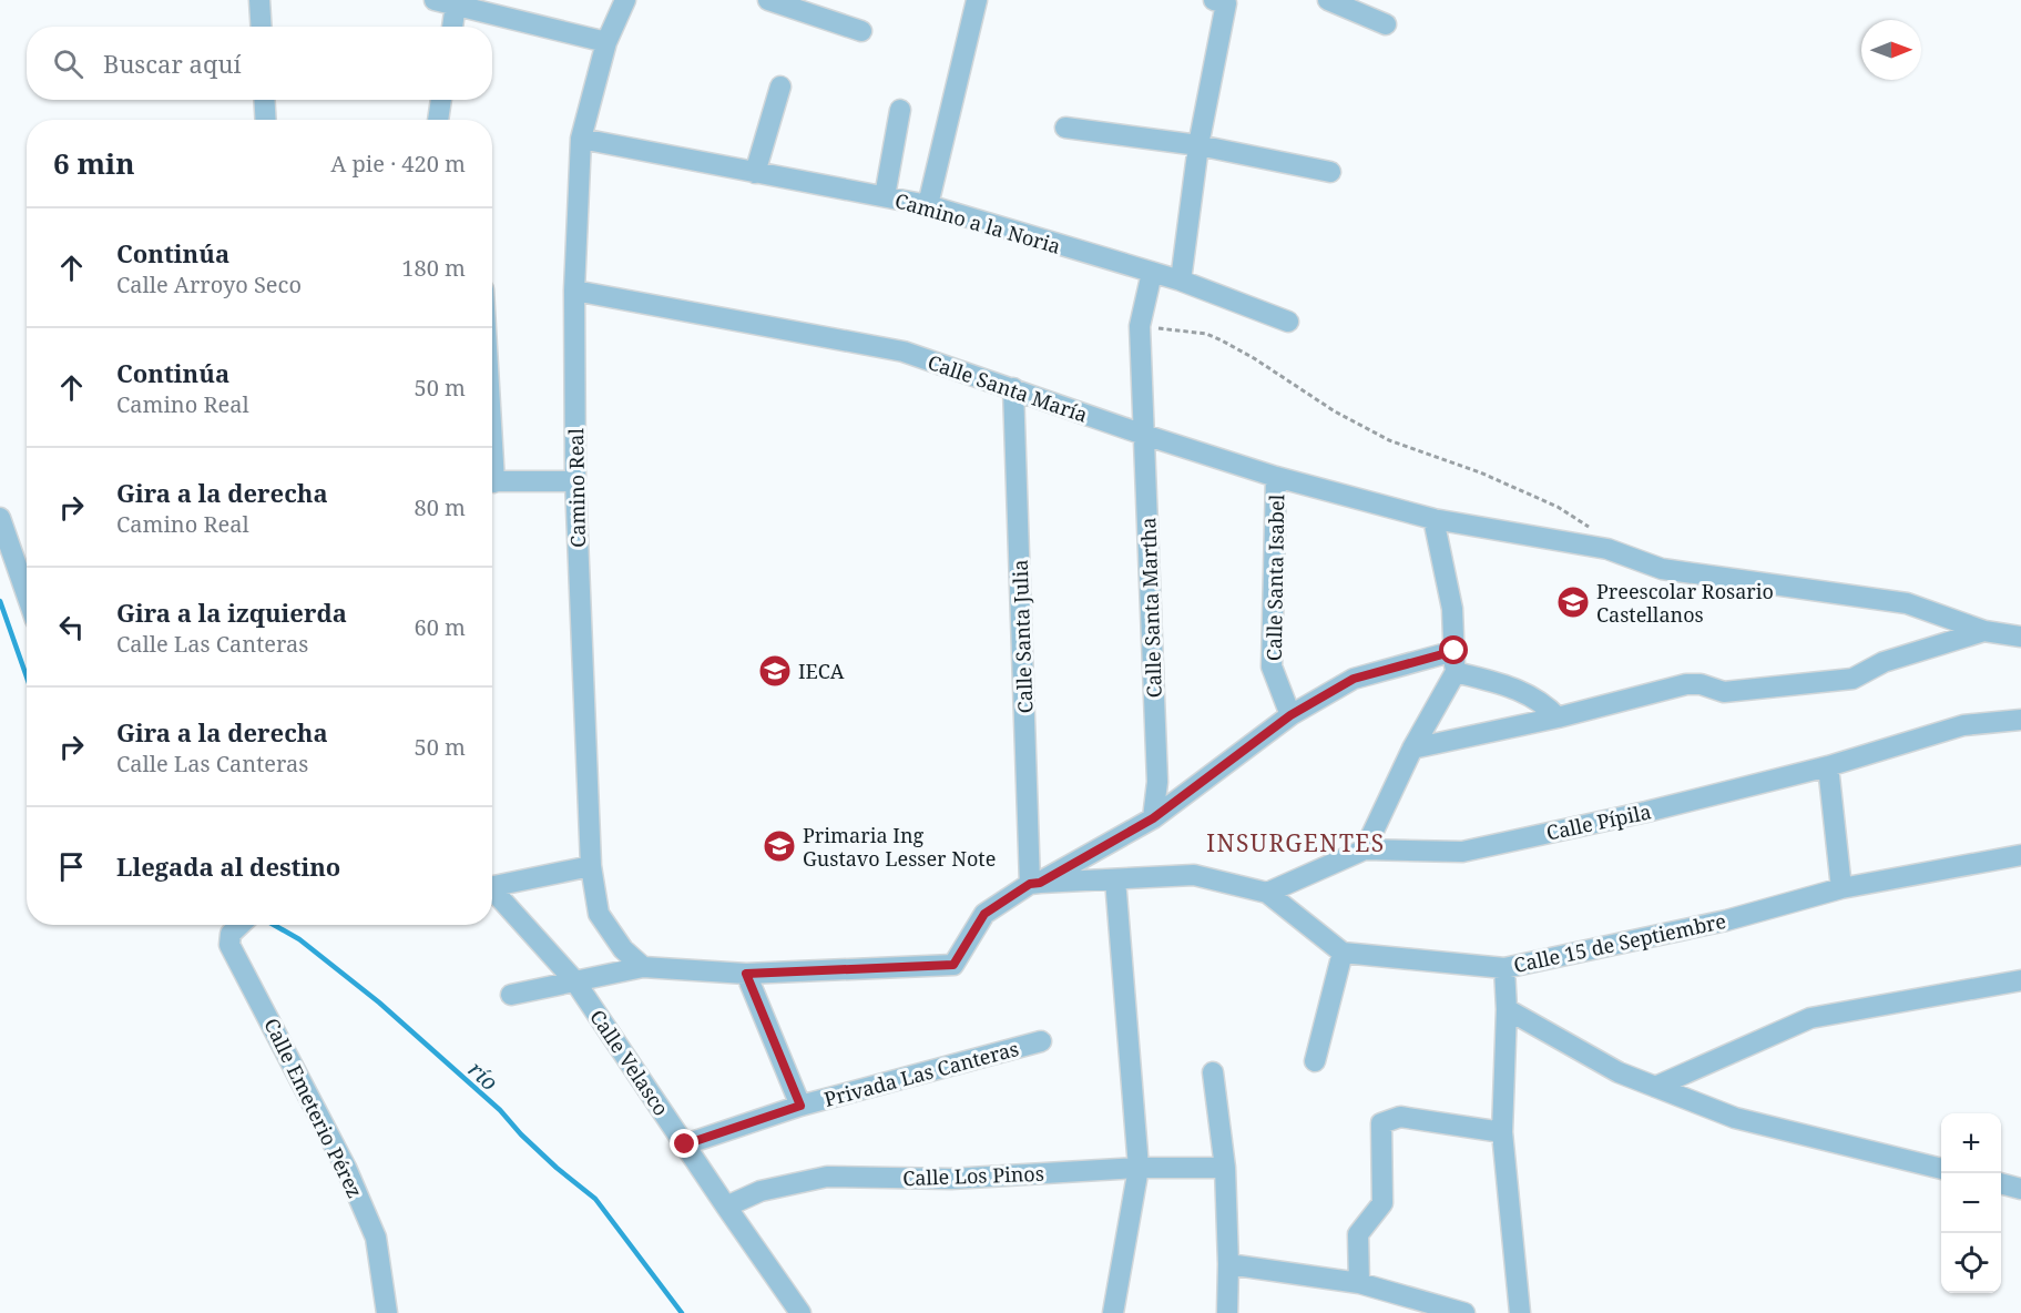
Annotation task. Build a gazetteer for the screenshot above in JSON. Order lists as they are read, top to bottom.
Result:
{
  "streets": {
    "street": [
      "Camino a la Noria",
      "Calle Santa María",
      "Camino Real",
      "Calle Santa Isabel",
      "Calle Santa Martha",
      "Calle Santa Julia",
      "Calle Pípila",
      "Calle 15 de Septiembre",
      "Calle Velasco",
      "Privada Las Canteras",
      "Calle Emeterio Pérez",
      "Calle Los Pinos"
    ]
  },
  "crossings": [
    ["Camino a la Noria", "Camino Real"],
    ["Camino a la Noria", "Calle Santa Martha"],
    ["Calle Santa María", "Camino Real"],
    ["Calle Santa María", "Calle Santa Isabel"],
    ["Calle Santa María", "Calle Santa Martha"],
    ["Calle Santa María", "Calle Santa Julia"],
    ["Calle Velasco", "Privada Las Canteras"],
    ["Calle Velasco", "Calle Los Pinos"]
  ],
  "districts": ["INSURGENTES"],
  "water": ["río"],
  "places": {
    "school or university": ["Preescolar Rosario Castellanos", "IECA", "Primaria Ing Gustavo Lesser Note"]
  },
  "north": "right",
  "page": {
    "search": "Buscar aquí",
    "heading": ["6 min", "A pie · 420 m"],
    "list": [
      ["Continúa", "Calle Arroyo Seco", "180 m"],
      ["Continúa", "Camino Real", "50 m"],
      ["Gira a la derecha", "Camino Real", "80 m"],
      ["Gira a la izquierda", "Calle Las Canteras", "60 m"],
      ["Gira a la derecha", "Calle Las Canteras", "50 m"],
      "Llegada al destino"
    ],
    "map_buttons": ["+", "−"]
  }
}
